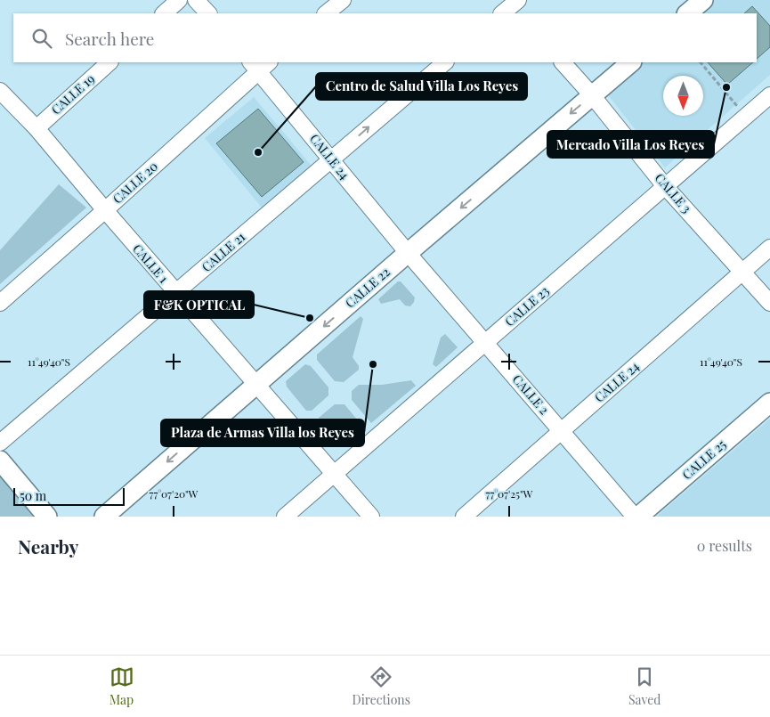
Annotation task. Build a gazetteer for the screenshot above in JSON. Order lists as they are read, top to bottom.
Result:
{
  "streets": {
    "street": [
      "CALLE 19",
      "CALLE 24",
      "CALLE 20",
      "CALLE 3",
      "CALLE 21",
      "CALLE 1",
      "CALLE 22",
      "CALLE 23",
      "CALLE 2",
      "CALLE 25"
    ]
  },
  "crossings": [
    ["CALLE 19", "CALLE 1"],
    ["CALLE 24", "CALLE 20"],
    ["CALLE 24", "CALLE 3"],
    ["CALLE 24", "CALLE 21"],
    ["CALLE 24", "CALLE 22"],
    ["CALLE 24", "CALLE 2"],
    ["CALLE 20", "CALLE 1"],
    ["CALLE 3", "CALLE 22"],
    ["CALLE 3", "CALLE 23"],
    ["CALLE 21", "CALLE 1"],
    ["CALLE 1", "CALLE 22"],
    ["CALLE 1", "CALLE 23"],
    ["CALLE 22", "CALLE 2"],
    ["CALLE 23", "CALLE 2"]
  ],
  "one_way": ["CALLE 22"],
  "places": [
    "Mercado Villa Los Reyes",
    "Centro de Salud Villa Los Reyes",
    "F&K OPTICAL",
    "Plaza de Armas Villa los Reyes"
  ],
  "scale_bar": "50 m",
  "north": "bottom",
  "page": {
    "search": "Search here",
    "scale": "50 m",
    "heading": ["Nearby", "0 results"],
    "nav": ["Map", "Directions", "Saved"]
  },
  "coordinates": ["11°49'40\"S", "77°07'20\"W", "77°07'25\"W"]
}
